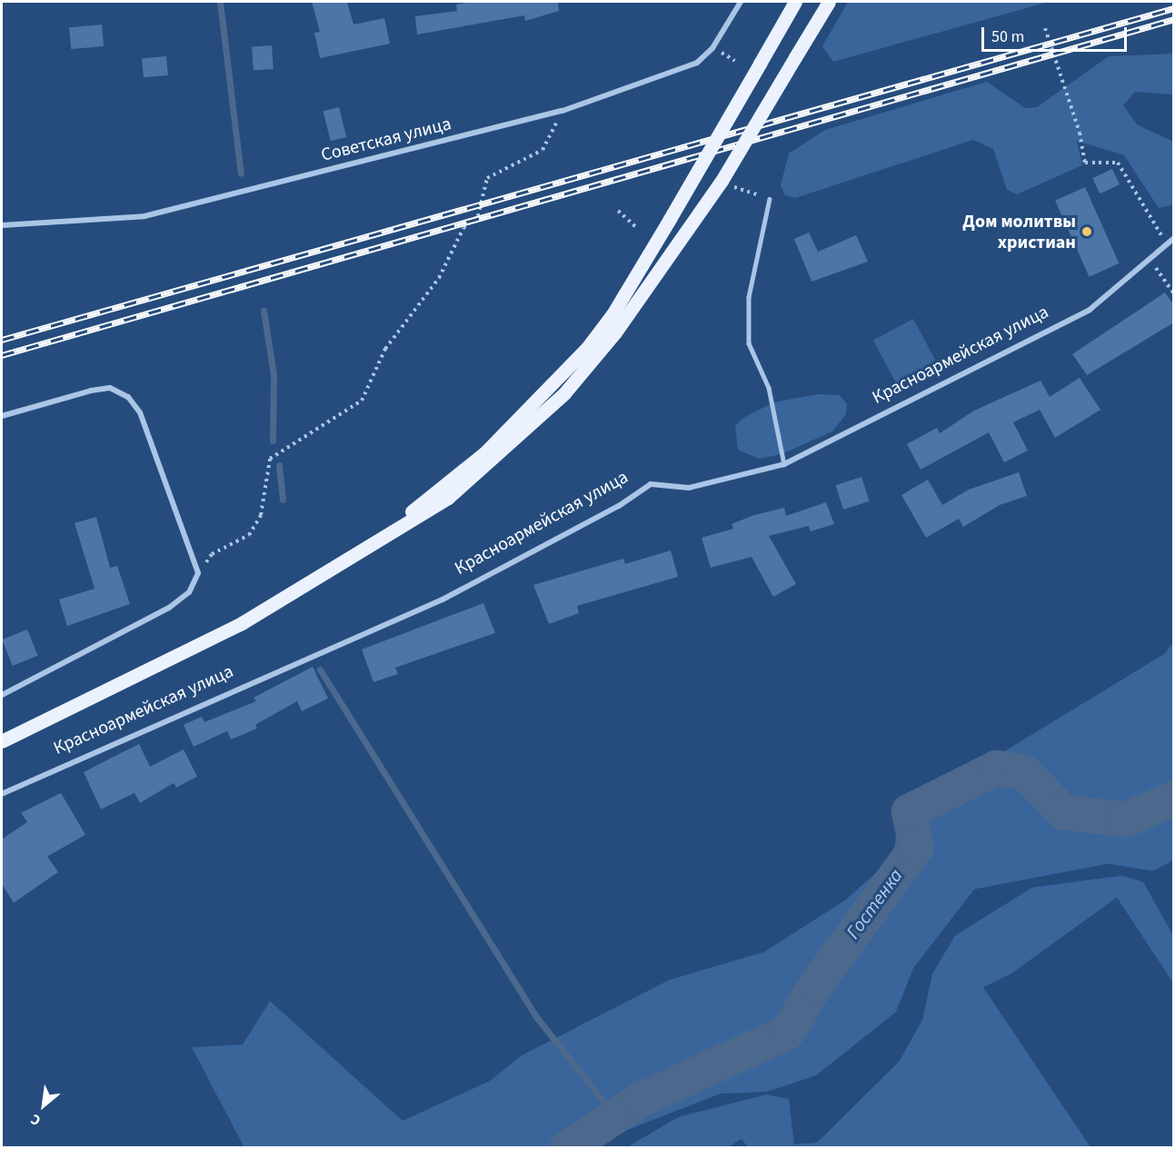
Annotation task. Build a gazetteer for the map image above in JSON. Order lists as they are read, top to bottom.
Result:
{
  "streets": {
    "main road": ["Красноармейская улица"],
    "street": ["Советская улица"]
  },
  "water": ["Гостенка"],
  "places": ["Дом молитвы христиан"],
  "scale_bar": "50 m",
  "north": "bottom left"
}
